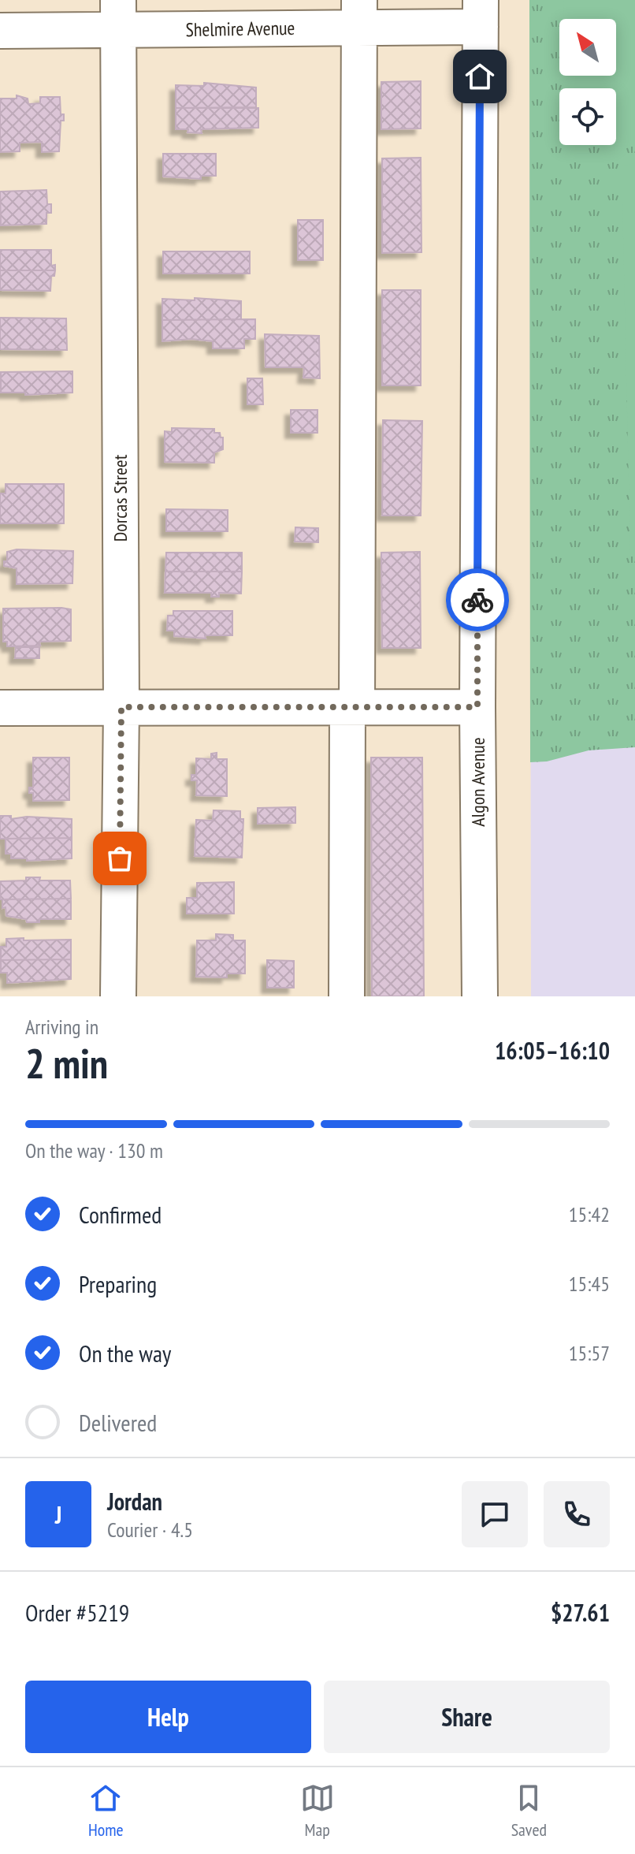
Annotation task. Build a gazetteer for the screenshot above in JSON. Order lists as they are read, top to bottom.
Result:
{
  "streets": {
    "street": ["Shelmire Avenue", "Dorcas Street", "Algon Avenue"]
  },
  "crossings": [
    ["Shelmire Avenue", "Dorcas Street"],
    ["Shelmire Avenue", "Algon Avenue"]
  ],
  "north": "top left",
  "page": {
    "heading": ["2 min", "Arriving in", "16:05–16:10"],
    "panel": [
      "Jordan",
      "Courier · 4.5",
      "Order #5219",
      "$27.61"
    ],
    "bar": "On the way · 130 m",
    "list": [
      ["Confirmed", "15:42"],
      ["Preparing", "15:45"],
      ["On the way", "15:57"],
      "Delivered"
    ],
    "round": "J",
    "buttons": ["Help", "Share"],
    "tabs": ["Home", "Map", "Saved"]
  }
}
